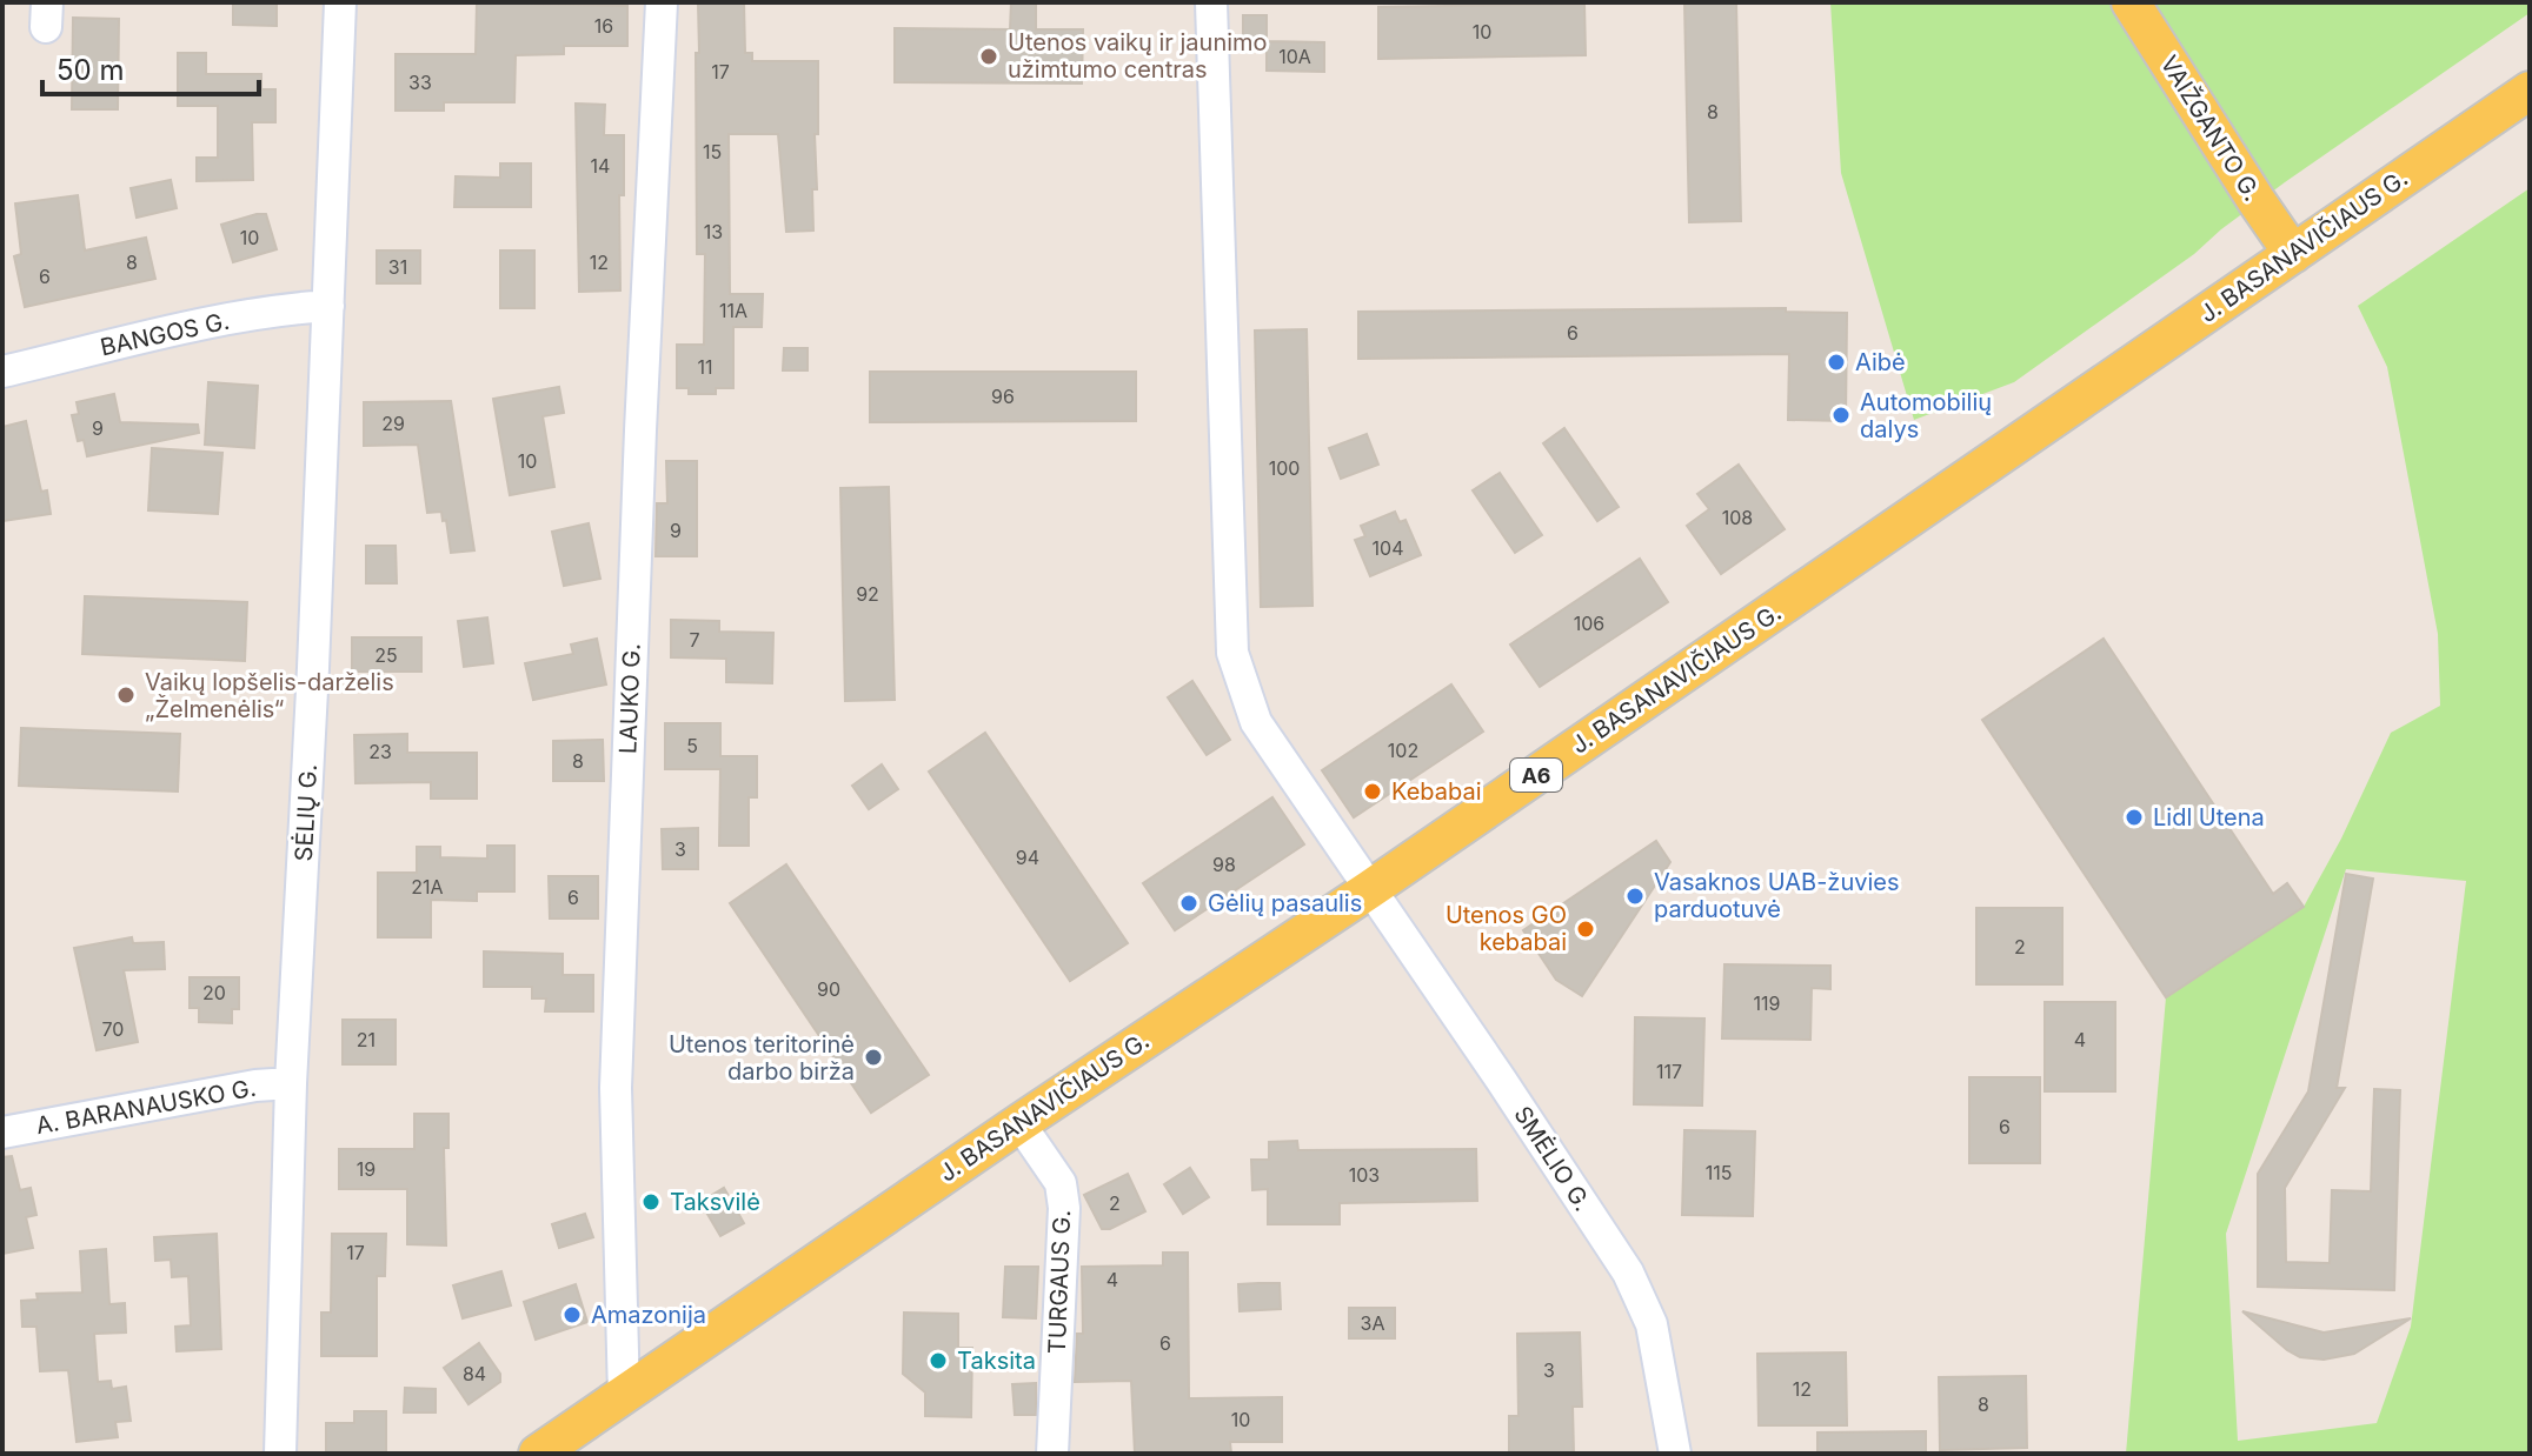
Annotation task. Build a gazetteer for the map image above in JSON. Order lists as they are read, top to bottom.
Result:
{
  "streets": {
    "main road": ["VAIŽGANTO G.", "J. BASANAVIČIAUS G.", "A6"],
    "street": [
      "BANGOS G.",
      "LAUKO G.",
      "SĖLIŲ G.",
      "A. BARANAUSKO G.",
      "SMĖLIO G.",
      "TURGAUS G."
    ]
  },
  "crossings": [
    ["VAIŽGANTO G.", "J. BASANAVIČIAUS G."],
    ["J. BASANAVIČIAUS G.", "LAUKO G."],
    ["J. BASANAVIČIAUS G.", "SMĖLIO G."],
    ["J. BASANAVIČIAUS G.", "TURGAUS G."],
    ["BANGOS G.", "SĖLIŲ G."],
    ["SĖLIŲ G.", "A. BARANAUSKO G."]
  ],
  "places": [
    "Utenos vaikų ir jaunimo užimtumo centras",
    "Aibė",
    "Automobilių dalys",
    "Vaikų lopšelis-darželis „Želmenėlis“",
    "Kebabai",
    "Lidl Utena",
    "Vasaknos UAB-žuvies parduotuvė",
    "Gėlių pasaulis",
    "Utenos GO kebabai",
    "Utenos teritorinė darbo birža",
    "Taksvilė",
    "Amazonija",
    "Taksita"
  ],
  "house_numbers": [
    "16",
    "10",
    "10A",
    "17",
    "33",
    "8",
    "15",
    "14",
    "13",
    "10",
    "8",
    "12",
    "31",
    "6",
    "11A",
    "6",
    "11",
    "96",
    "29",
    "9",
    "10",
    "100",
    "108",
    "9",
    "104",
    "92",
    "106",
    "7",
    "25",
    "5",
    "102",
    "23",
    "8",
    "3",
    "94",
    "98",
    "21A",
    "6",
    "2",
    "90",
    "20",
    "119",
    "70",
    "21",
    "4",
    "117",
    "6",
    "19",
    "115",
    "103",
    "2",
    "17",
    "4",
    "3A",
    "6",
    "3",
    "84",
    "12",
    "8",
    "10"
  ],
  "scale_bar": "50 m"
}
